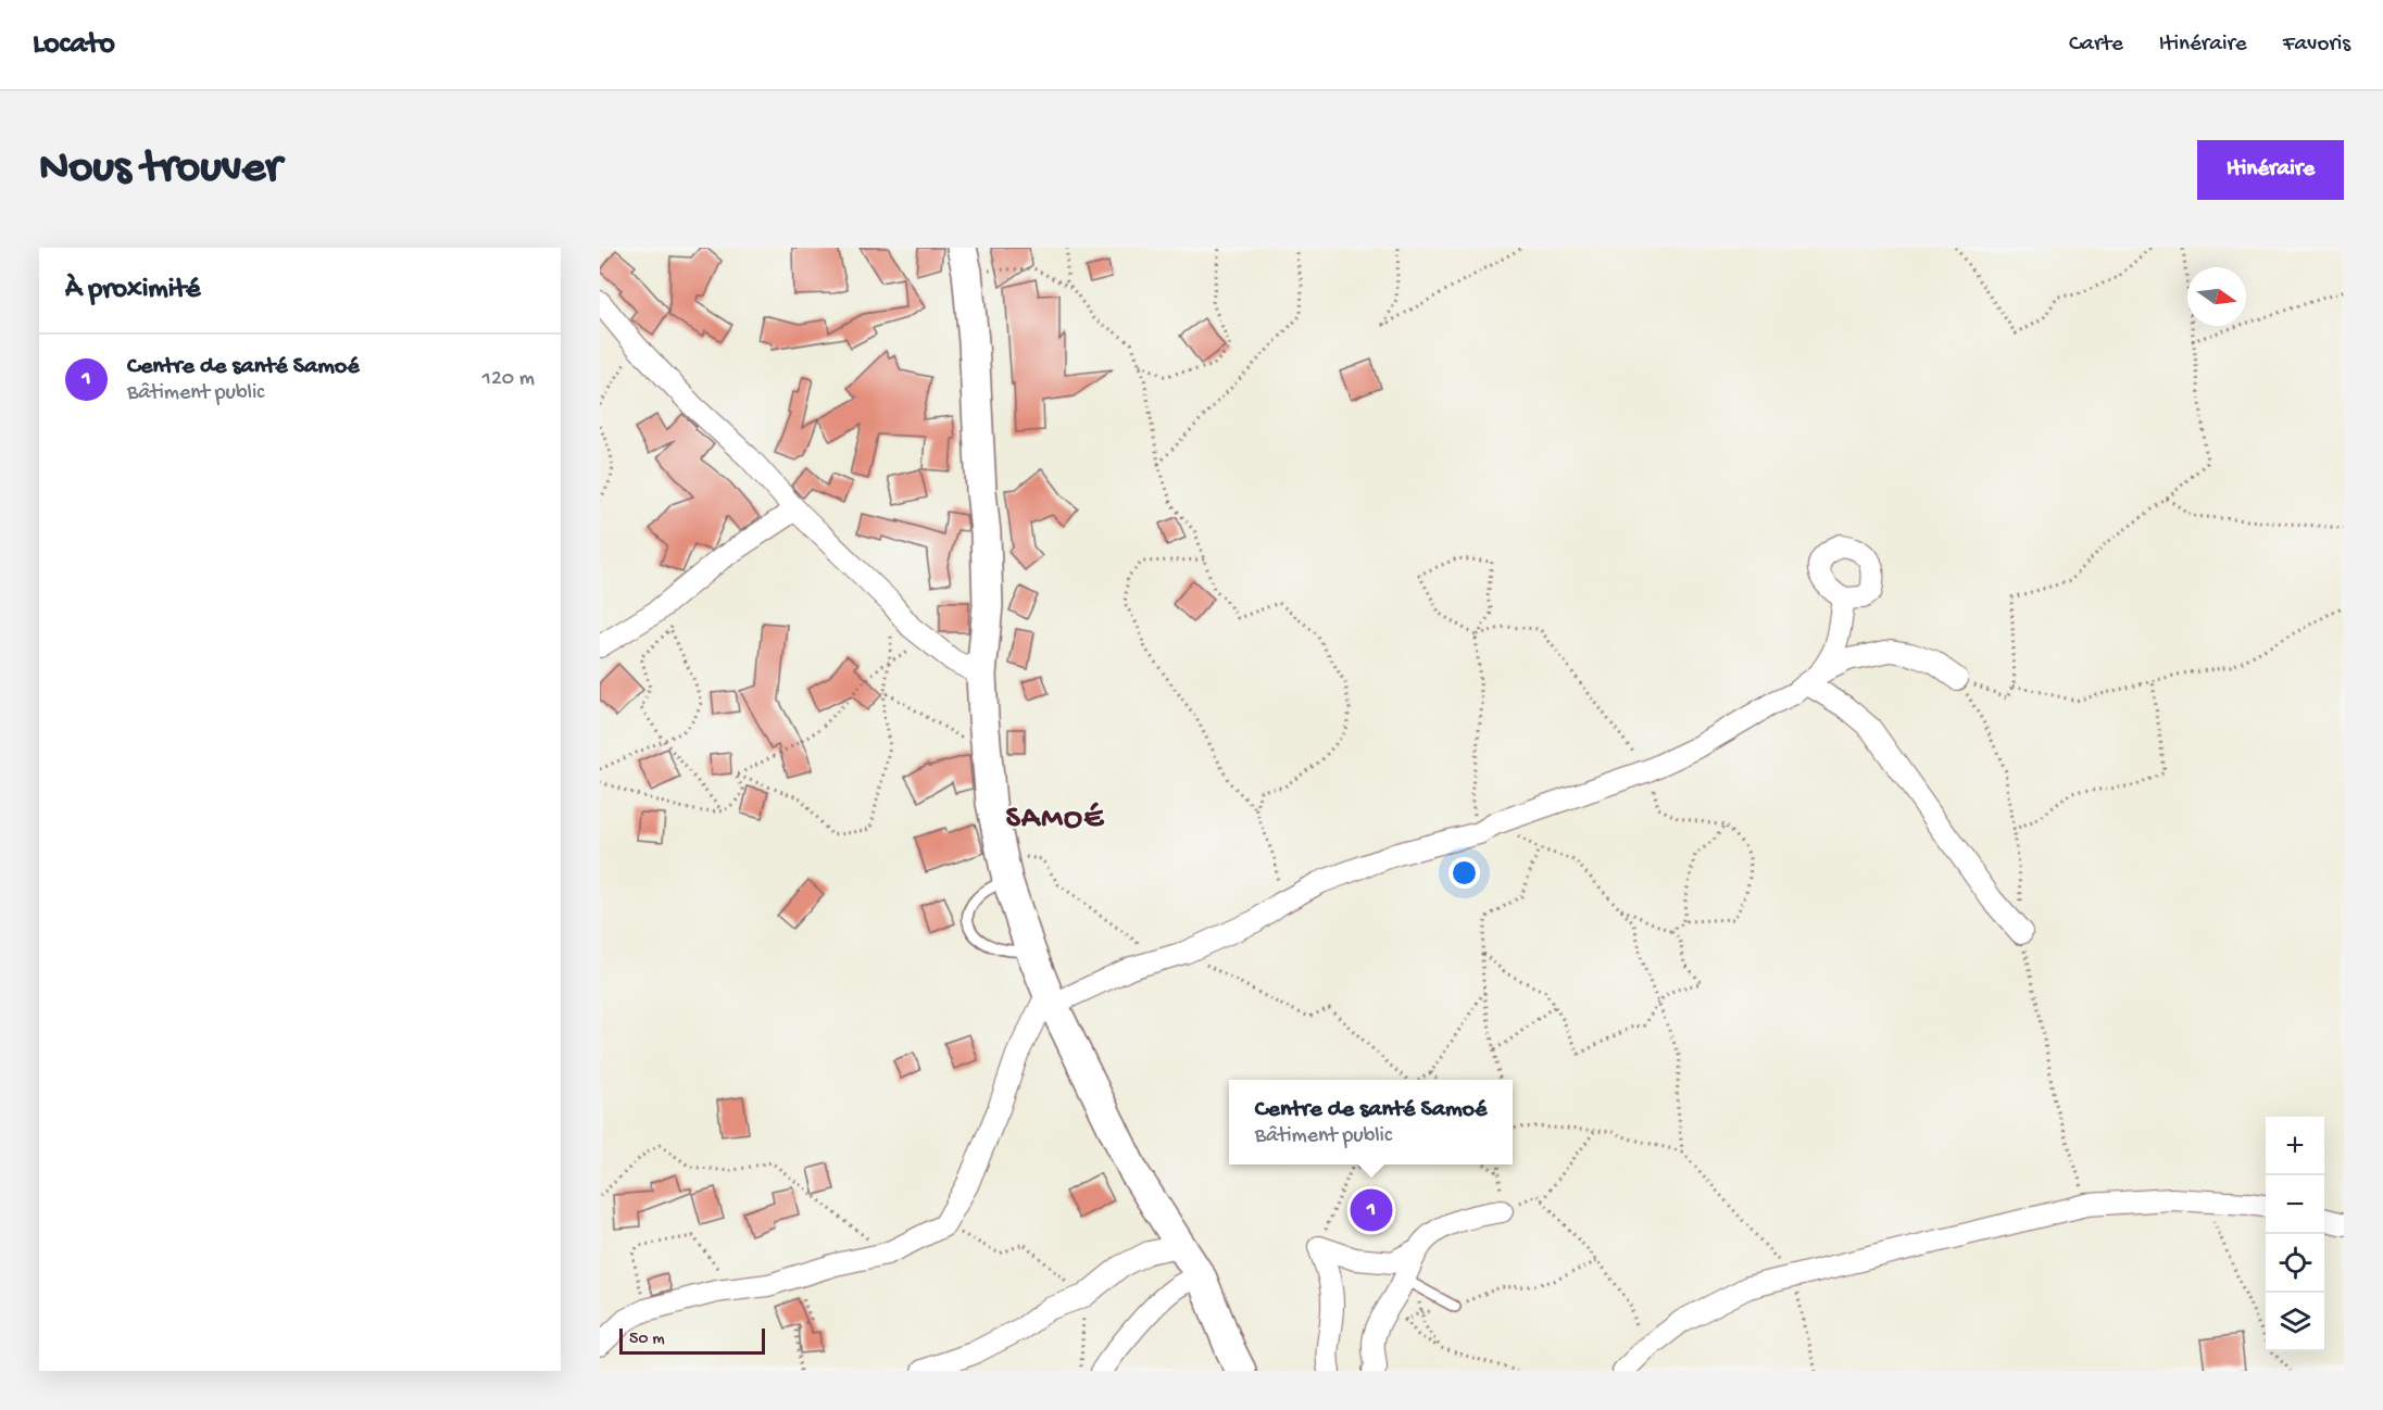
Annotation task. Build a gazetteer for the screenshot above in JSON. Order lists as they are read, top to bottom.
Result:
{
  "districts": ["SAMOÉ"],
  "scale_bar": "50 m",
  "north": "right",
  "page": {
    "header": "Locato",
    "nav": ["Carte", "Itinéraire", "Favoris"],
    "buttons": "Itinéraire",
    "title": "Nous trouver",
    "heading": "À proximité",
    "list": [
      {
        "mark": "1",
        "name": "Centre de santé Samoé",
        "note": "Bâtiment public",
        "value": "120 m"
      }
    ],
    "popup": ["Centre de santé Samoé", "Bâtiment public"],
    "map_buttons": ["+", "−"],
    "pins": "1",
    "scale": "50 m"
  }
}
